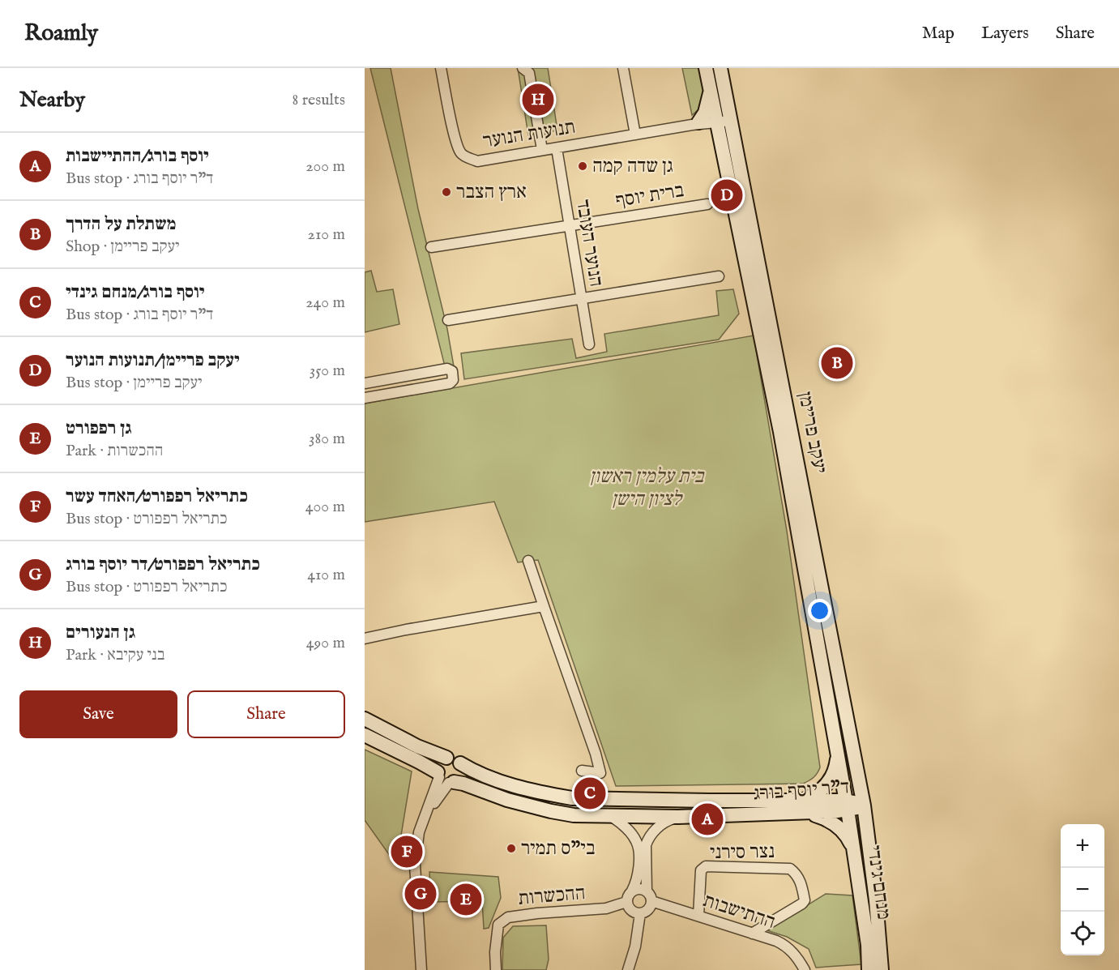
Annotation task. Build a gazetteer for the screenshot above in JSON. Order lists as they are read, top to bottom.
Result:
{
  "streets": {
    "main road": ["יעקב פריימן", "ד\"ר יוסף בורג", "מנחם גינדי"],
    "street": [
      "תנועות הנוער",
      "ברית יוסף",
      "הנוער העובד",
      "נצר סירני",
      "ההכשרות",
      "ההתישבות"
    ]
  },
  "crossings": [
    ["תנועות הנוער", "הנוער העובד"],
    ["תנועות הנוער", "יעקב פריימן"],
    ["ברית יוסף", "הנוער העובד"],
    ["יעקב פריימן", "ד\"ר יוסף בורג"],
    ["יעקב פריימן", "מנחם גינדי"],
    ["ד\"ר יוסף בורג", "מנחם גינדי"],
    ["נצר סירני", "ההתישבות"],
    ["ההכשרות", "ההתישבות"]
  ],
  "parks": ["בית עלמין ראשון לציון הישן"],
  "places": ["גן שדה קמה", "ארץ הצבר", "בי\"ס תמיר"],
  "page": {
    "header": "Roamly",
    "nav": ["Map", "Layers", "Share"],
    "heading": ["Nearby", "8 results"],
    "pins": [
      "H",
      "D",
      "B",
      "C",
      "A",
      "F",
      "G",
      "E"
    ],
    "list": [
      {
        "mark": "A",
        "name": "יוסף בורג/ההתיישבות",
        "note": "Bus stop · ד\"ר יוסף בורג",
        "value": "200 m"
      },
      {
        "mark": "B",
        "name": "משתלת על הדרך",
        "note": "Shop · יעקב פריימן",
        "value": "210 m"
      },
      {
        "mark": "C",
        "name": "יוסף בורג/מנחם גינדי",
        "note": "Bus stop · ד\"ר יוסף בורג",
        "value": "240 m"
      },
      {
        "mark": "D",
        "name": "יעקב פריימן/תנועות הנוער",
        "note": "Bus stop · יעקב פריימן",
        "value": "350 m"
      },
      {
        "mark": "E",
        "name": "גן רפפורט",
        "note": "Park · ההכשרות",
        "value": "380 m"
      },
      {
        "mark": "F",
        "name": "כתריאל רפפורט/האחד עשר",
        "note": "Bus stop · כתריאל רפפורט",
        "value": "400 m"
      },
      {
        "mark": "G",
        "name": "כתריאל רפפורט/דר יוסף בורג",
        "note": "Bus stop · כתריאל רפפורט",
        "value": "410 m"
      },
      {
        "mark": "H",
        "name": "גן הנעורים",
        "note": "Park · בני עקיבא",
        "value": "490 m"
      }
    ],
    "buttons": ["Save", "Share"],
    "map_buttons": ["+", "−"]
  }
}
